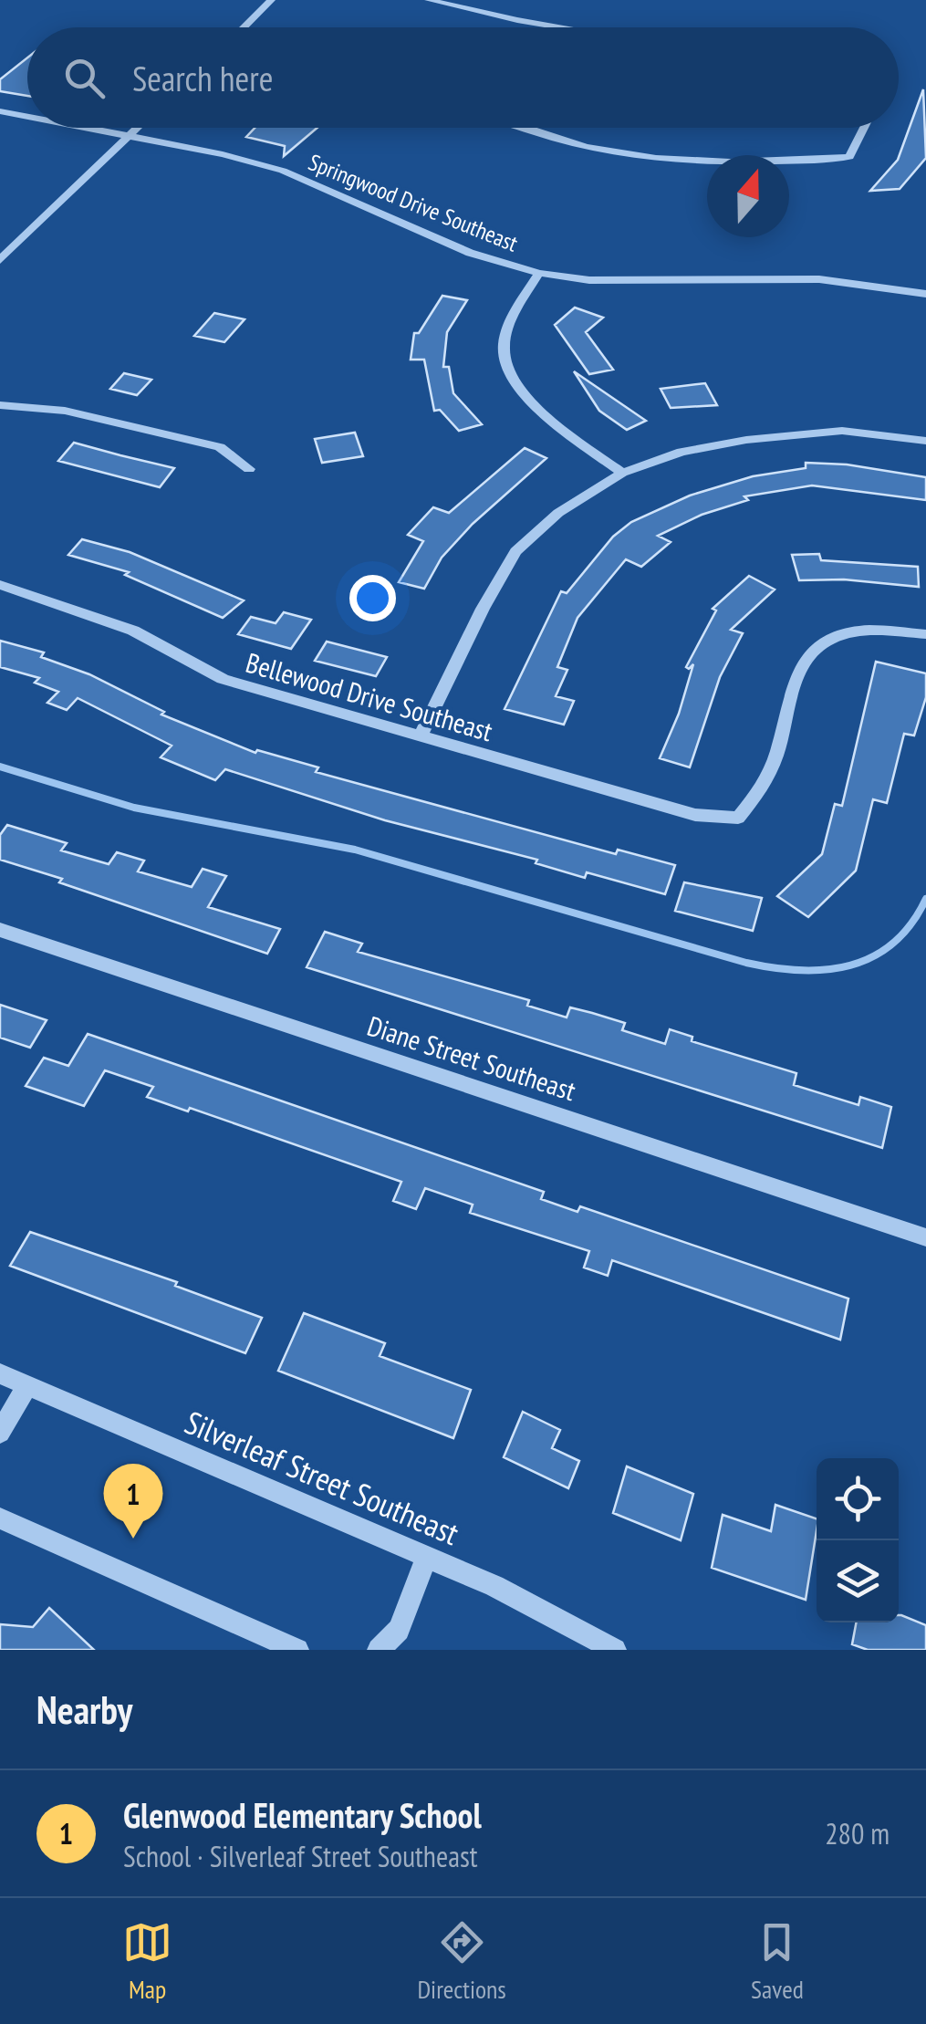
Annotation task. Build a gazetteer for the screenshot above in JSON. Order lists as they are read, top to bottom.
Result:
{
  "streets": {
    "street": [
      "Springwood Drive Southeast",
      "Bellewood Drive Southeast",
      "Diane Street Southeast",
      "Silverleaf Street Southeast"
    ]
  },
  "north": "top",
  "page": {
    "search": "Search here",
    "pins": "1",
    "heading": "Nearby",
    "list": [
      {
        "mark": "1",
        "name": "Glenwood Elementary School",
        "note": "School · Silverleaf Street Southeast",
        "value": "280 m"
      }
    ],
    "nav": ["Map", "Directions", "Saved"]
  }
}
